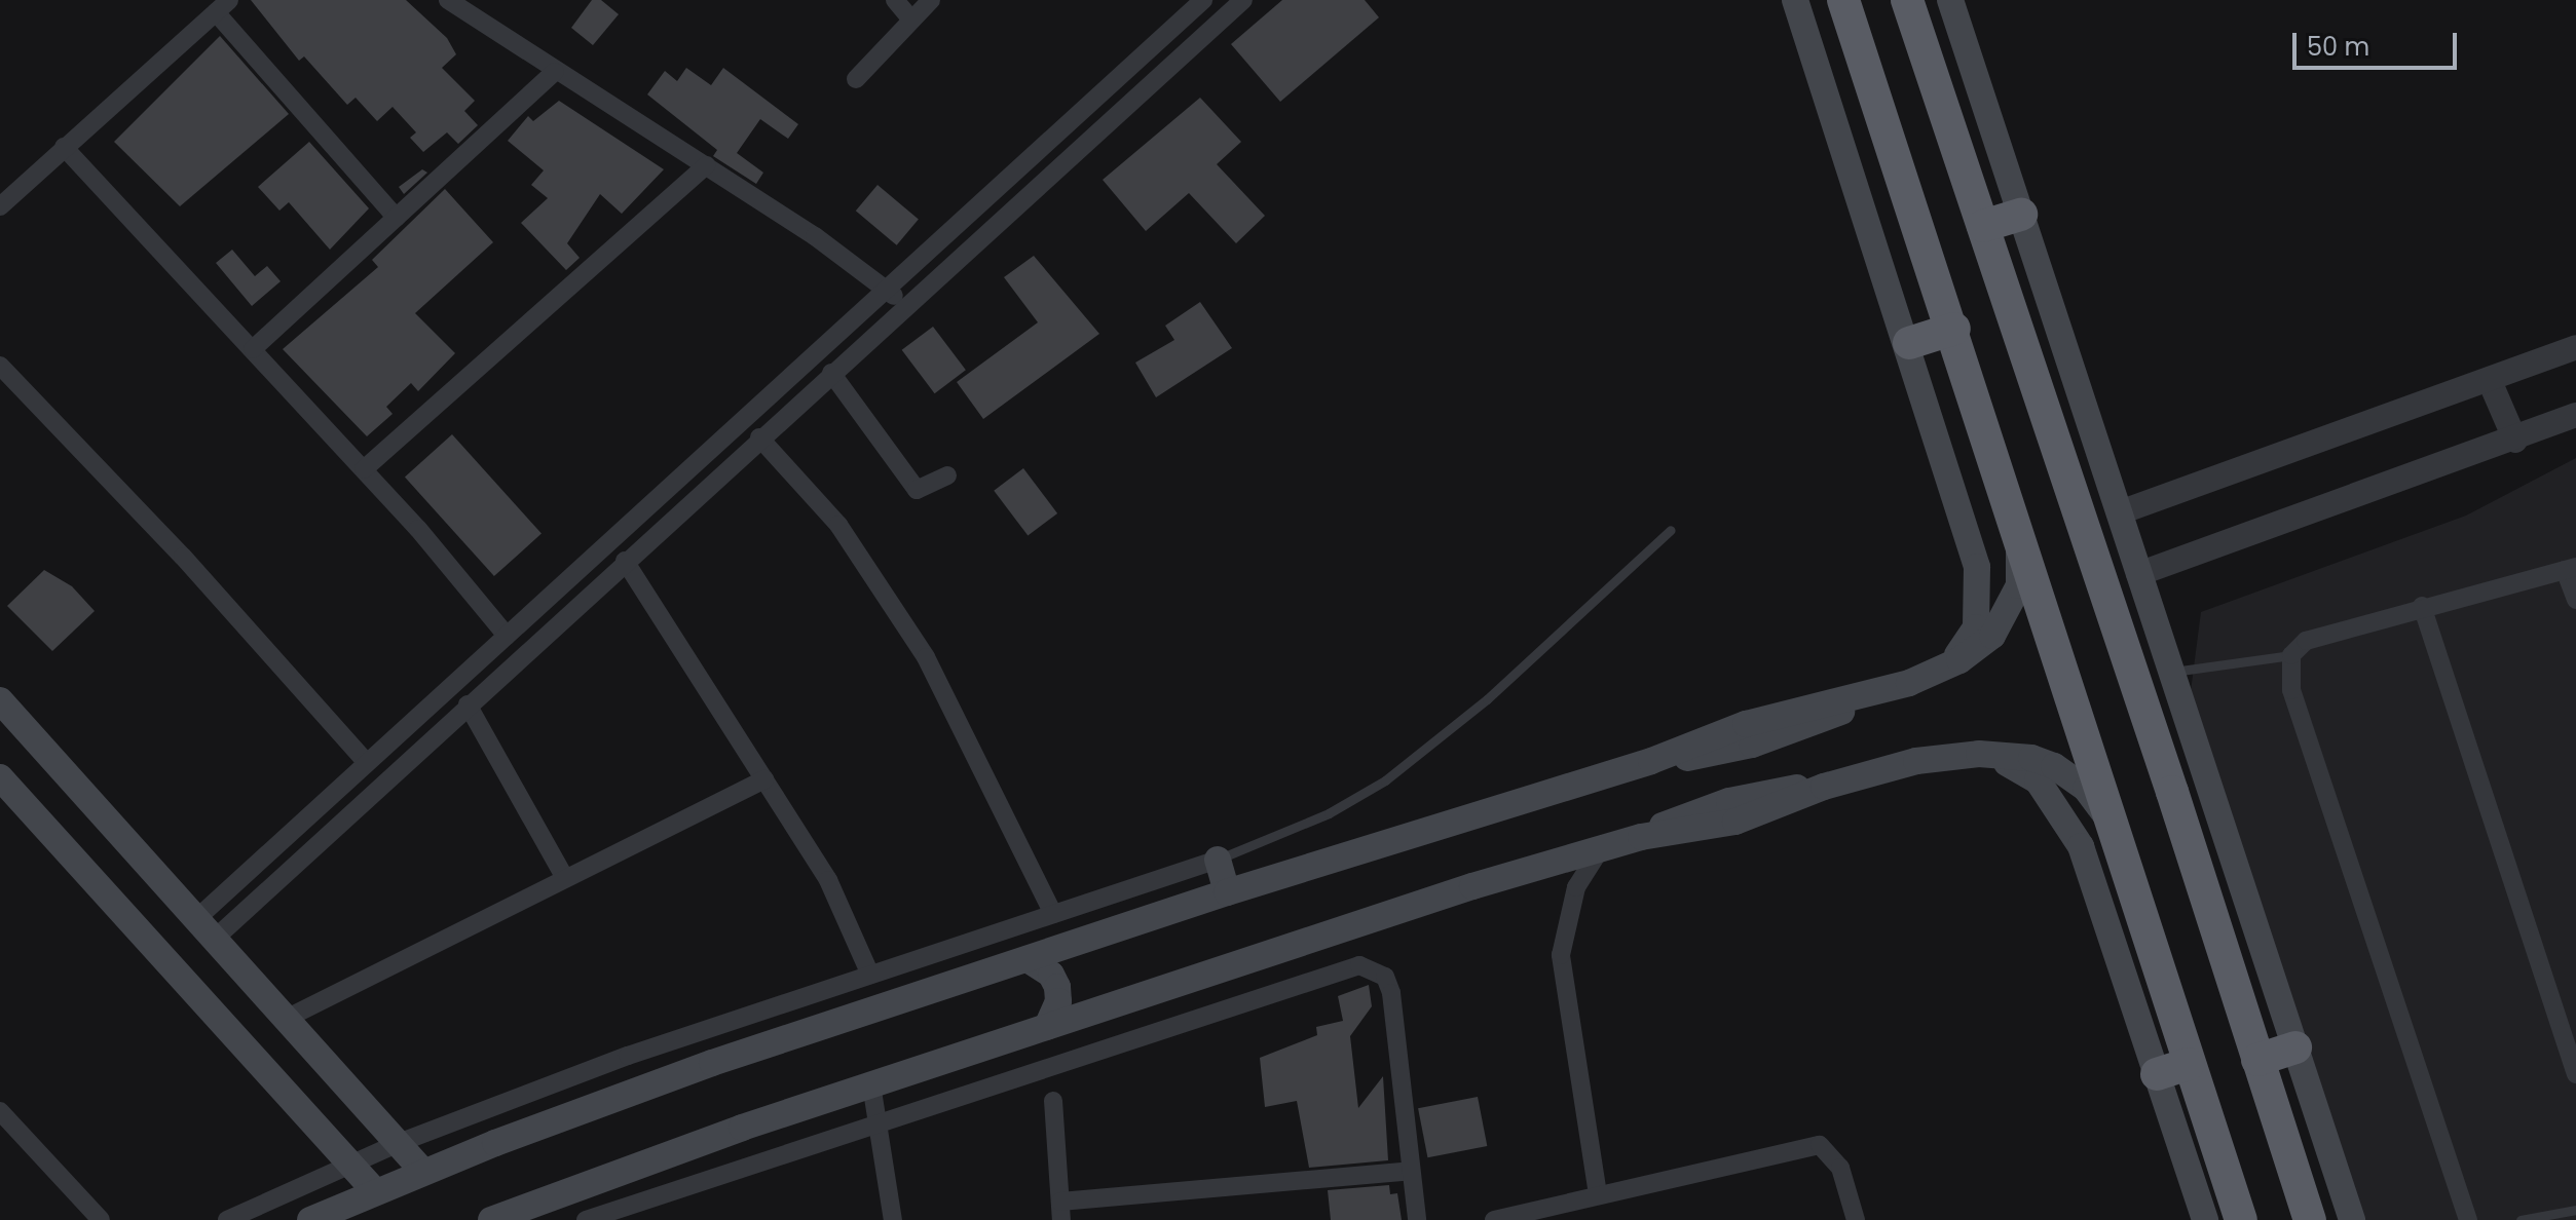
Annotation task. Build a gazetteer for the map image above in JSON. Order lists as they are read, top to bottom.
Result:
{
  "scale_bar": "50 m"
}
